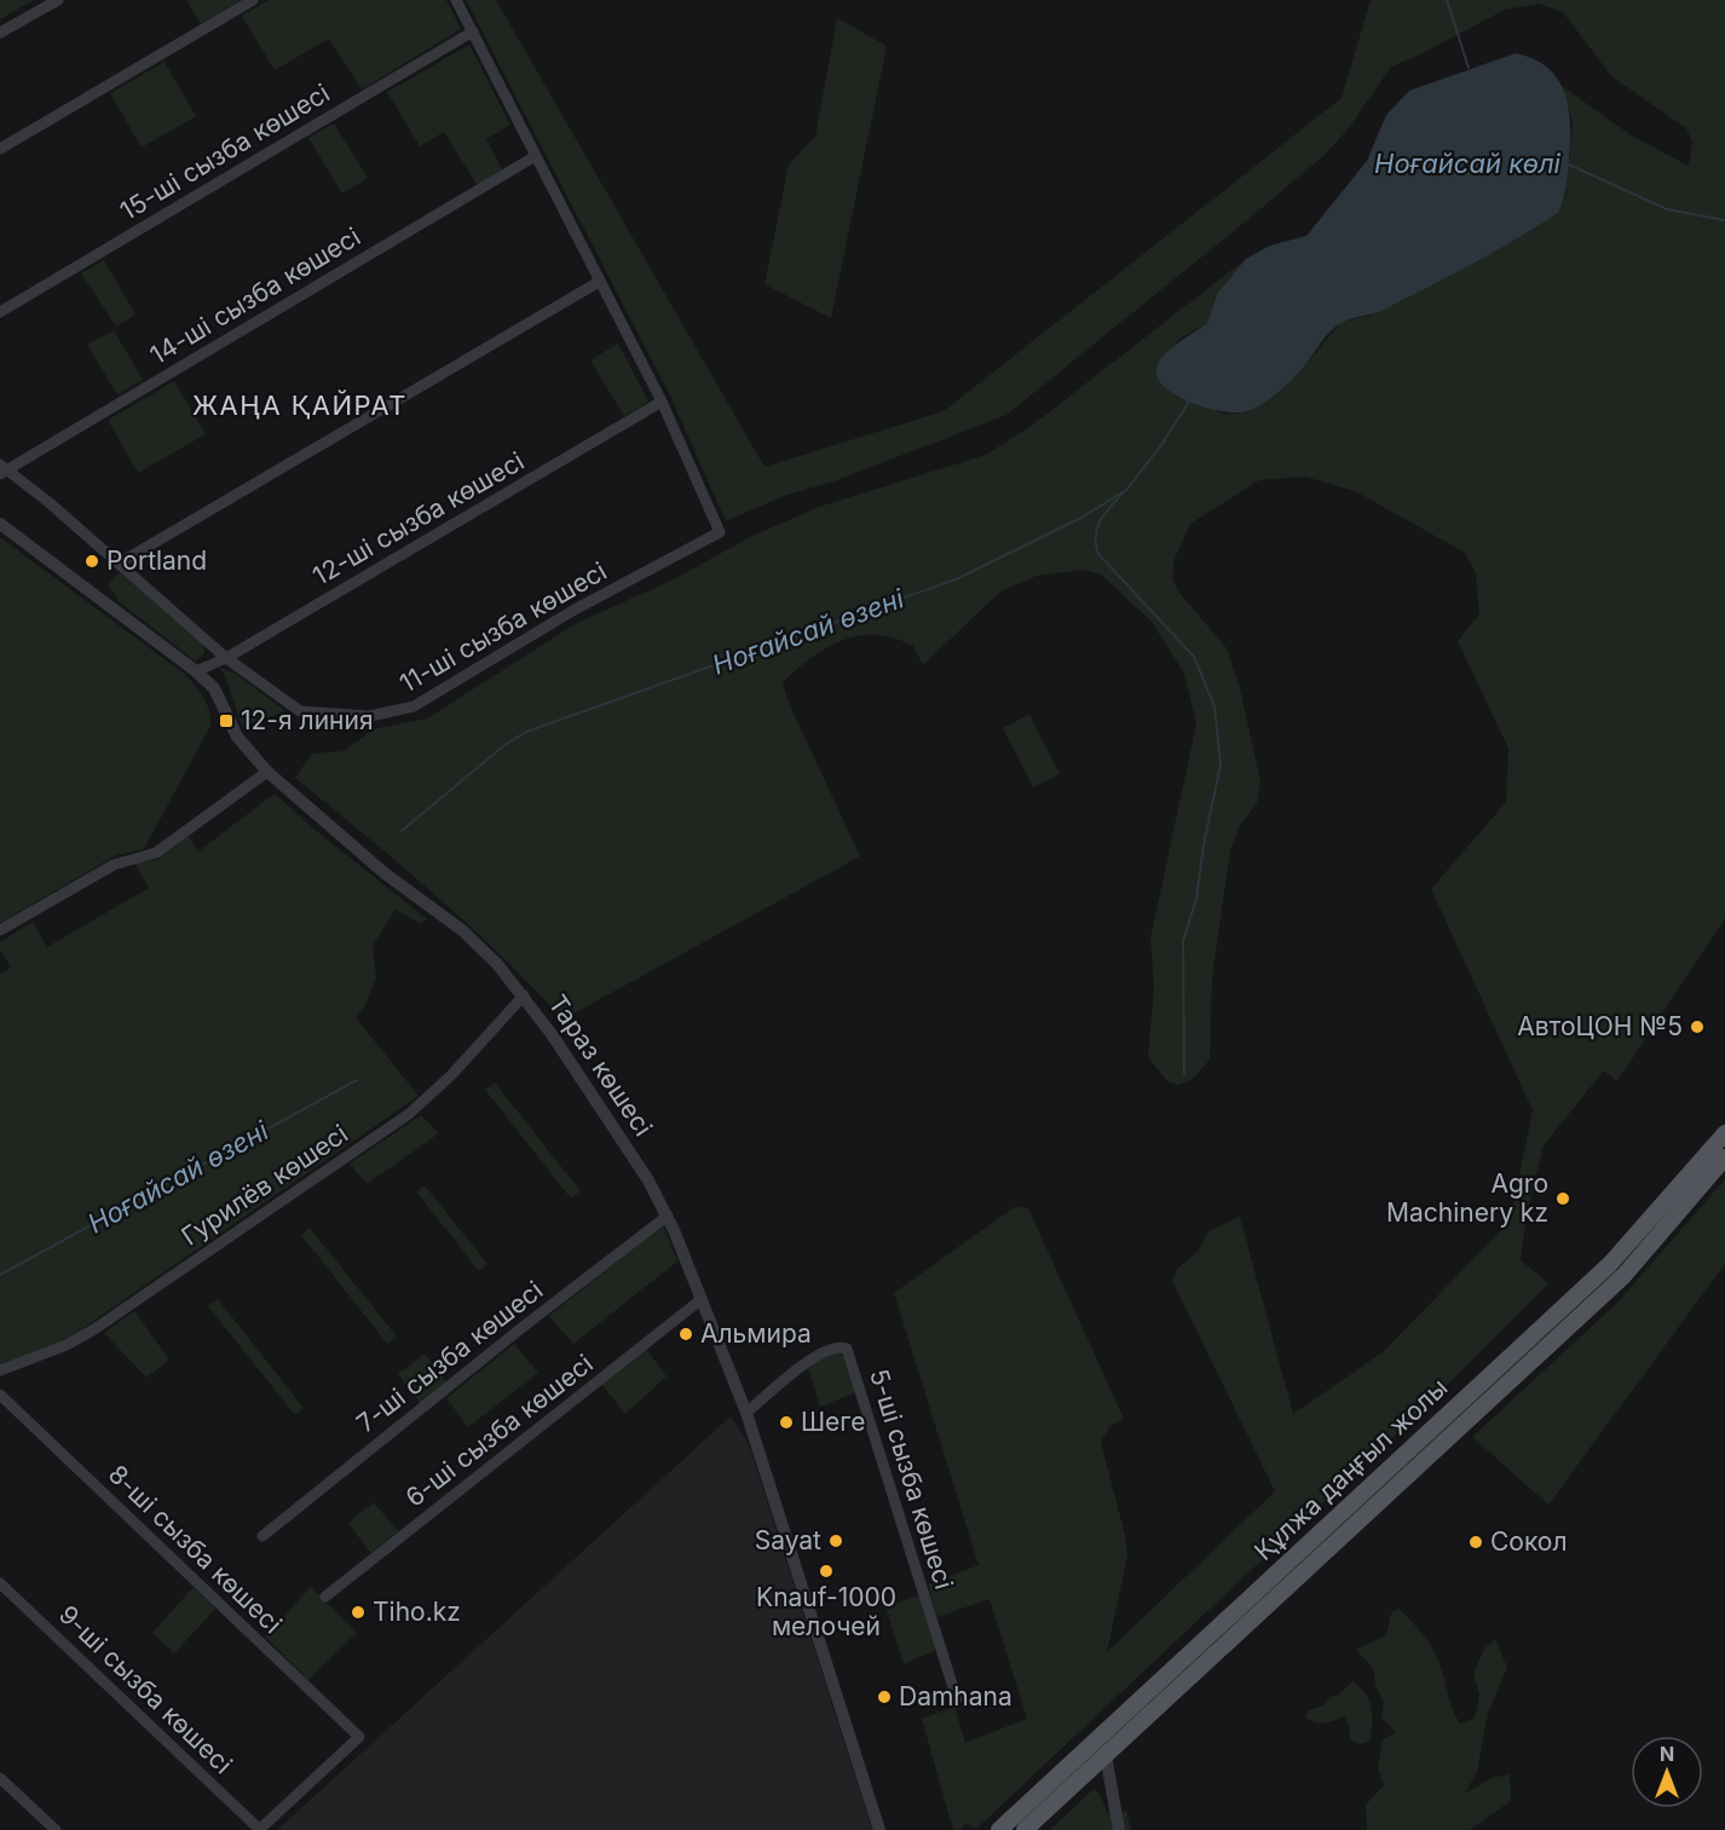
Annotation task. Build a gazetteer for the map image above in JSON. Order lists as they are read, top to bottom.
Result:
{
  "streets": {
    "main road": ["Құлжа даңғыл жолы"],
    "street": [
      "15-ші сызба көшесі",
      "14-ші сызба көшесі",
      "12-ші сызба көшесі",
      "11-ші сызба көшесі",
      "Тараз көшесі",
      "Гурилёв көшесі",
      "7-ші сызба көшесі",
      "6-ші сызба көшесі",
      "5-ші сызба көшесі",
      "8-ші сызба көшесі",
      "9-ші сызба көшесі"
    ]
  },
  "crossings": [
    ["14-ші сызба көшесі", "11-ші сызба көшесі"],
    ["12-ші сызба көшесі", "11-ші сызба көшесі"],
    ["12-ші сызба көшесі", "Тараз көшесі"],
    ["Тараз көшесі", "Гурилёв көшесі"],
    ["Тараз көшесі", "7-ші сызба көшесі"],
    ["Тараз көшесі", "6-ші сызба көшесі"],
    ["Тараз көшесі", "5-ші сызба көшесі"],
    ["8-ші сызба көшесі", "9-ші сызба көшесі"]
  ],
  "districts": ["ЖАҢА ҚАЙРАТ"],
  "water": ["Ноғайсай көлі", "Ноғайсай өзені"],
  "places": {
    "other": [
      "Portland",
      "АвтоЦОН №5",
      "Agro Machinery kz",
      "Альмира",
      "Шеге",
      "Sayat",
      "Сокол",
      "Knauf-1000 мелочей",
      "Tiho.kz",
      "Damhana"
    ],
    "transit": ["12-я линия"]
  },
  "north": "top"
}
